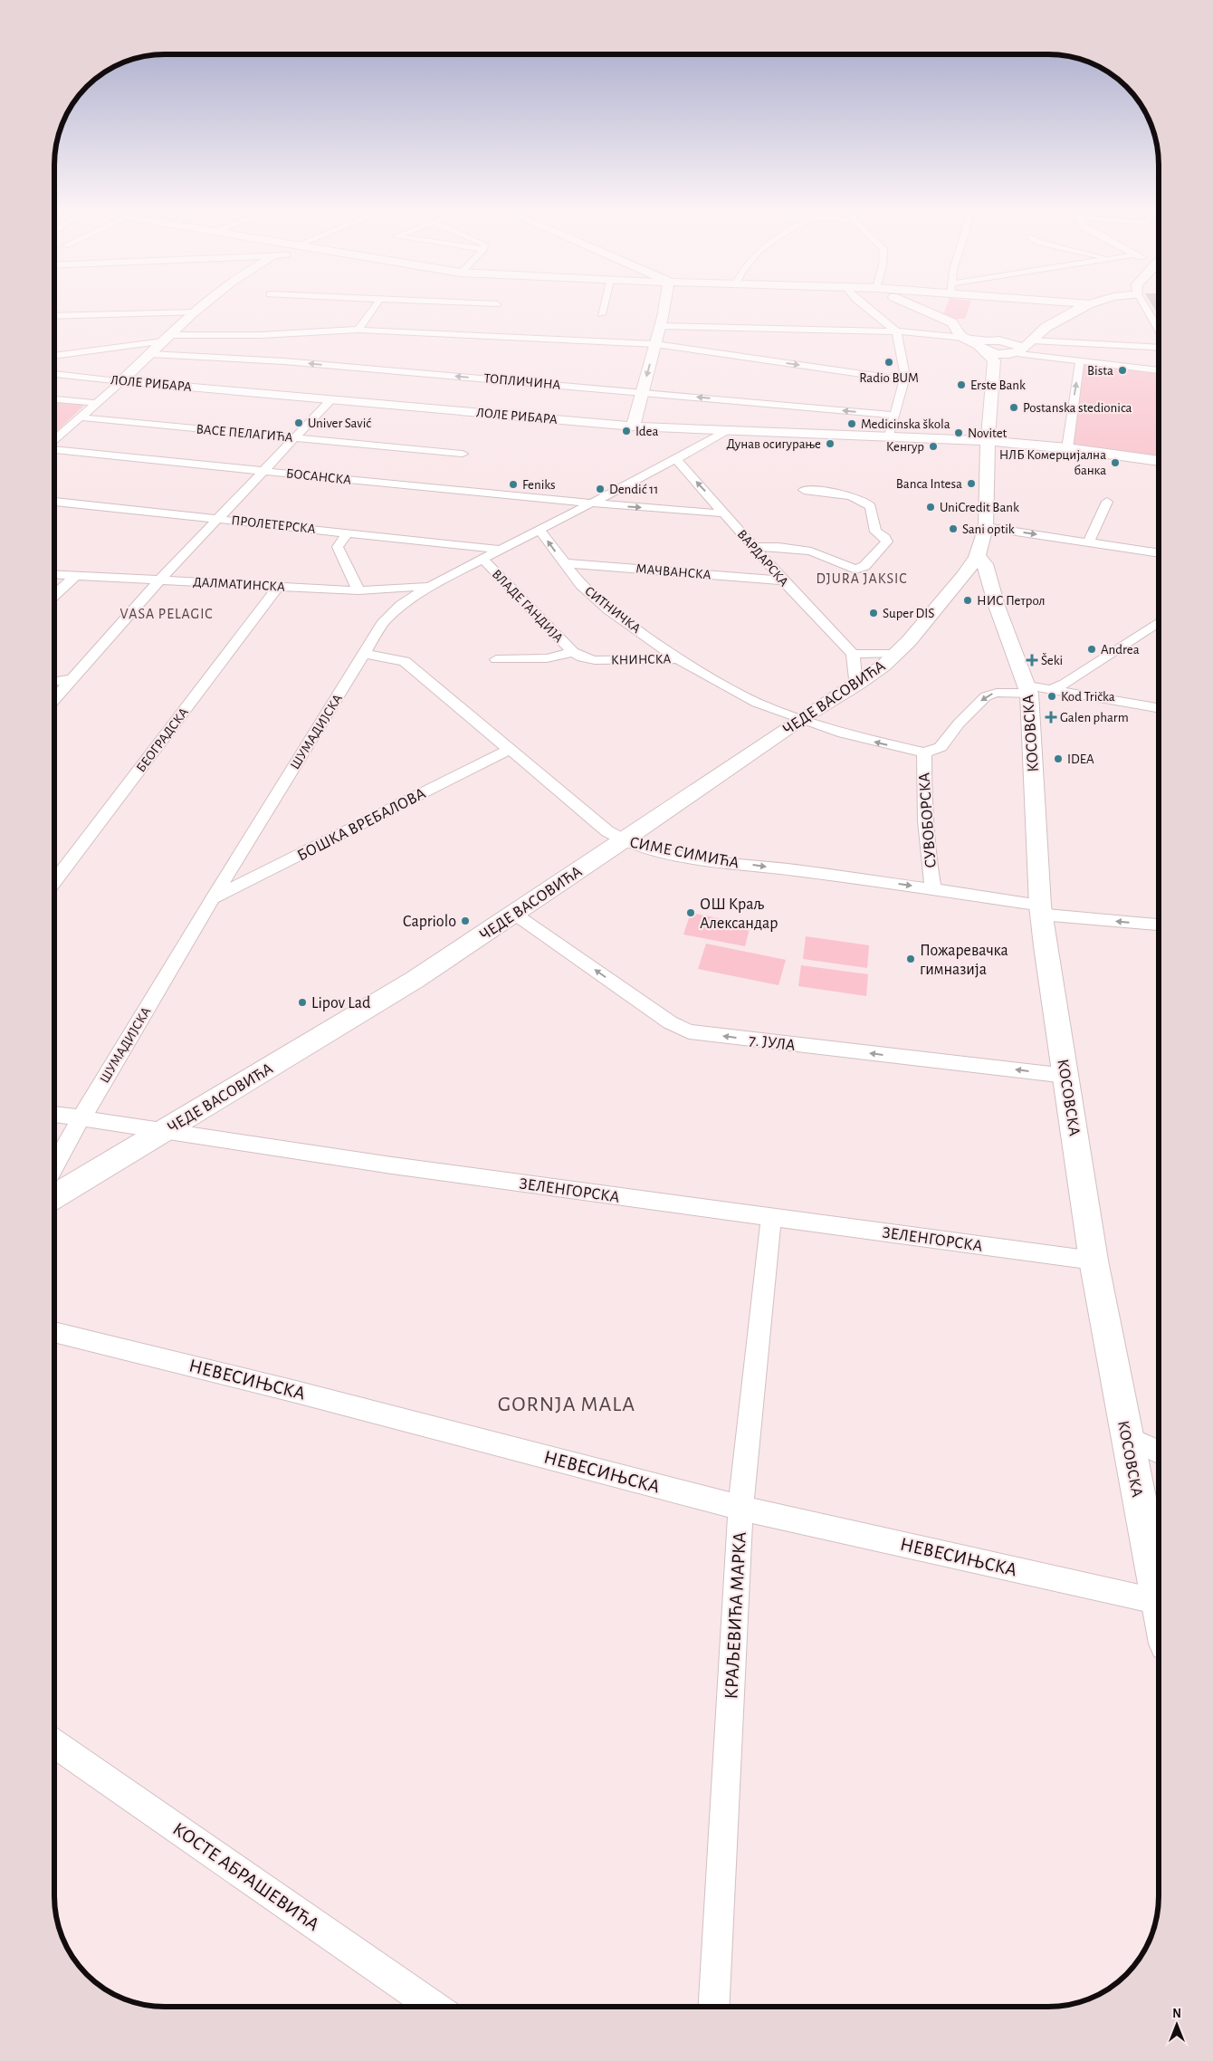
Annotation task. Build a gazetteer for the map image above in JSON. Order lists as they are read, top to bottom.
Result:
{
  "streets": {
    "street": [
      "ТОПЛИЧИНА",
      "ЛОЛЕ РИБАРА",
      "ВАСЕ ПЕЛАГИЋА",
      "БОСАНСКА",
      "ПРОЛЕТЕРСКА",
      "ВАРДАРСКА",
      "МАЧВАНСКА",
      "ДАЛМАТИНСКА",
      "ВЛАДЕ ГАНДИЈА",
      "СИТНИЧКА",
      "КНИНСКА",
      "ЧЕДЕ ВАСОВИЋА",
      "ШУМАДИЈСКА",
      "КОСОВСКА",
      "БЕОГРАДСКА",
      "СУВОБОРСКА",
      "БОШКА ВРЕБАЛОВА",
      "СИМЕ СИМИЋА",
      "7. ЈУЛА",
      "ЗЕЛЕНГОРСКА",
      "НЕВЕСИЊСКА",
      "КРАЉЕВИЋА МАРКА",
      "КОСТЕ АБРАШЕВИЋА"
    ]
  },
  "crossings": [
    ["ЛОЛЕ РИБАРА", "ЧЕДЕ ВАСОВИЋА"],
    ["ЛОЛЕ РИБАРА", "ШУМАДИЈСКА"],
    ["БОСАНСКА", "ВАРДАРСКА"],
    ["БОСАНСКА", "ШУМАДИЈСКА"],
    ["ПРОЛЕТЕРСКА", "ШУМАДИЈСКА"],
    ["ВАРДАРСКА", "МАЧВАНСКА"],
    ["ВАРДАРСКА", "ШУМАДИЈСКА"],
    ["МАЧВАНСКА", "СИТНИЧКА"],
    ["ДАЛМАТИНСКА", "ШУМАДИЈСКА"],
    ["ДАЛМАТИНСКА", "БЕОГРАДСКА"],
    ["ВЛАДЕ ГАНДИЈА", "КНИНСКА"],
    ["ВЛАДЕ ГАНДИЈА", "ШУМАДИЈСКА"],
    ["СИТНИЧКА", "КНИНСКА"],
    ["СИТНИЧКА", "ШУМАДИЈСКА"],
    ["КНИНСКА", "ЧЕДЕ ВАСОВИЋА"],
    ["КНИНСКА", "СУВОБОРСКА"],
    ["ЧЕДЕ ВАСОВИЋА", "КОСОВСКА"],
    ["ЧЕДЕ ВАСОВИЋА", "СУВОБОРСКА"],
    ["ЧЕДЕ ВАСОВИЋА", "СИМЕ СИМИЋА"],
    ["ЧЕДЕ ВАСОВИЋА", "7. ЈУЛА"],
    ["ЧЕДЕ ВАСОВИЋА", "ЗЕЛЕНГОРСКА"],
    ["ШУМАДИЈСКА", "БОШКА ВРЕБАЛОВА"],
    ["ШУМАДИЈСКА", "СИМЕ СИМИЋА"],
    ["ШУМАДИЈСКА", "ЗЕЛЕНГОРСКА"],
    ["КОСОВСКА", "СУВОБОРСКА"],
    ["КОСОВСКА", "СИМЕ СИМИЋА"],
    ["КОСОВСКА", "7. ЈУЛА"],
    ["КОСОВСКА", "ЗЕЛЕНГОРСКА"],
    ["СУВОБОРСКА", "СИМЕ СИМИЋА"],
    ["БОШКА ВРЕБАЛОВА", "СИМЕ СИМИЋА"],
    ["ЗЕЛЕНГОРСКА", "КРАЉЕВИЋА МАРКА"],
    ["НЕВЕСИЊСКА", "КРАЉЕВИЋА МАРКА"]
  ],
  "one_way": ["7. ЈУЛА"],
  "districts": ["DJURA JAKSIC", "VASA PELAGIC", "GORNJA MALA"],
  "places": {
    "other": [
      "Radio BUM",
      "Bista",
      "Erste Bank",
      "Postanska stedionica",
      "Univer Savić",
      "Medicinska škola",
      "Idea",
      "Novitet",
      "Дунав осигурање",
      "Кенгур",
      "НЛБ Комерцијална банка",
      "Banca Intesa",
      "Feniks",
      "Dendić 11",
      "UniCredit Bank",
      "Sani optik",
      "НИС Петрол",
      "Super DIS",
      "Andrea",
      "Kod Trička",
      "IDEA",
      "ОШ Краљ Александар",
      "Capriolo",
      "Пожаревачка гимназија",
      "Lipov Lad"
    ],
    "health": ["Šeki", "Galen pharm"]
  },
  "north": "top"
}
